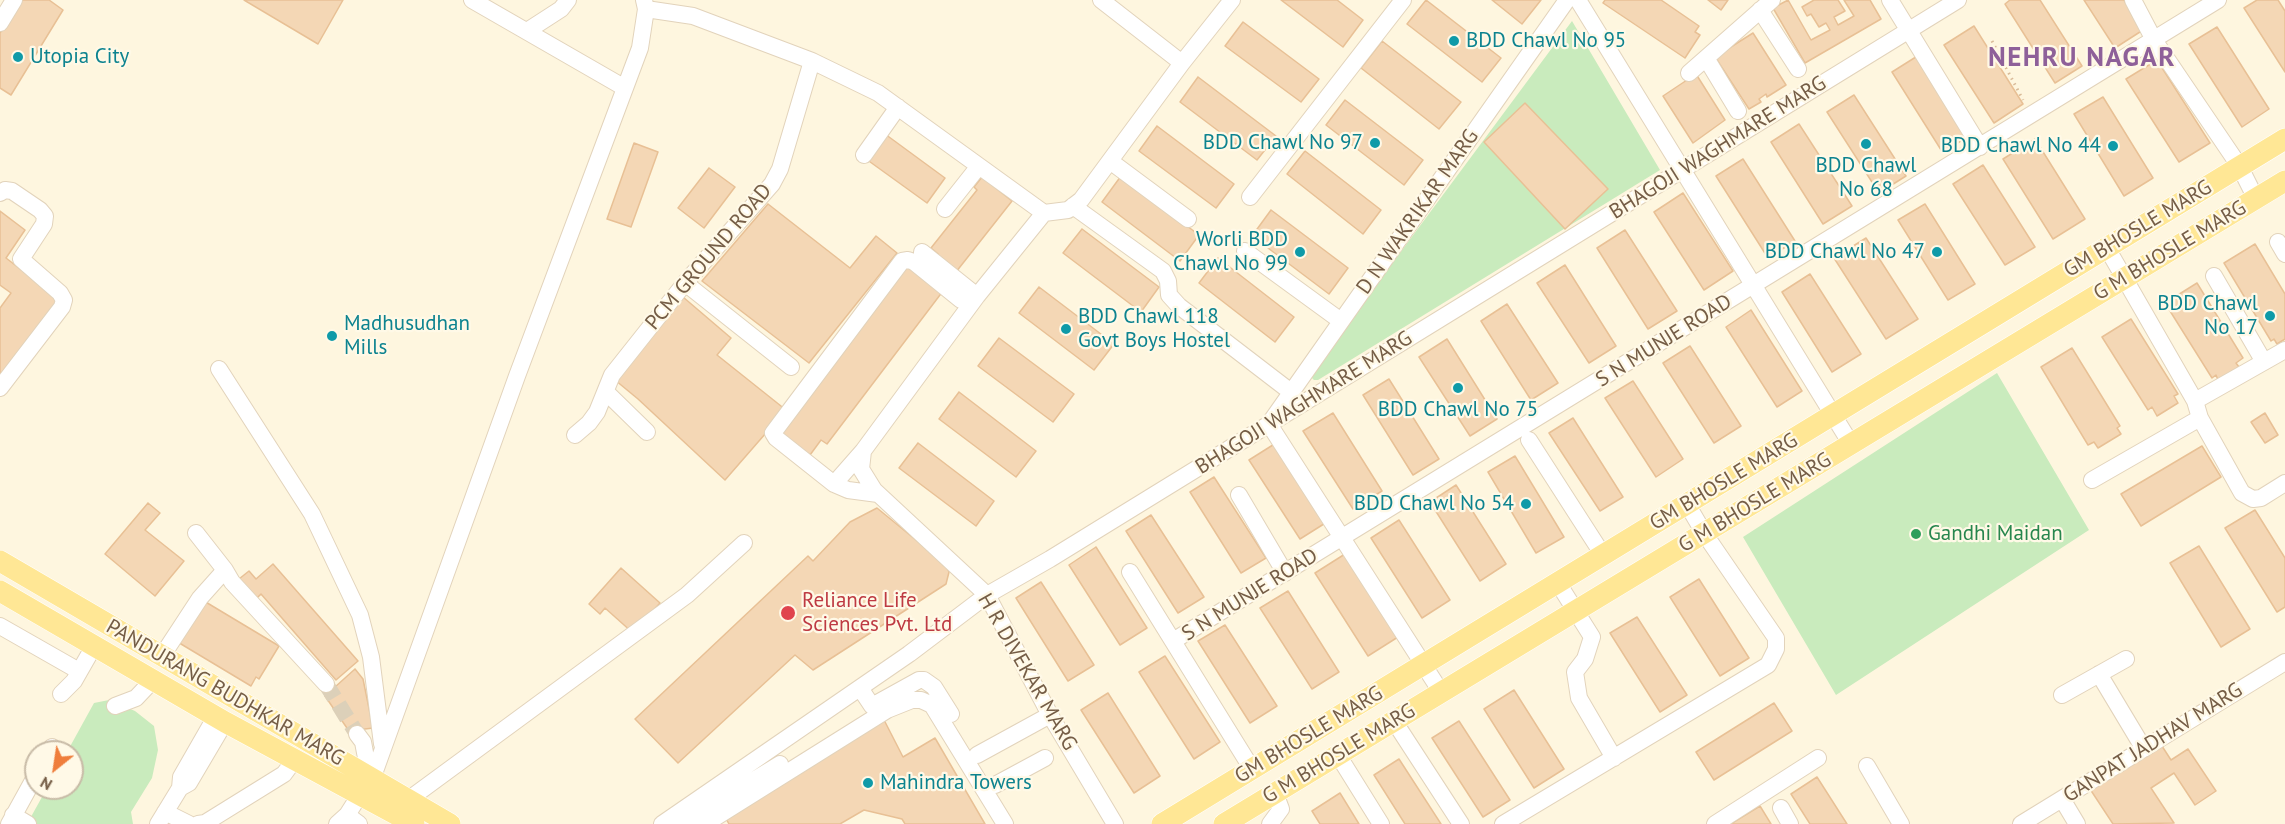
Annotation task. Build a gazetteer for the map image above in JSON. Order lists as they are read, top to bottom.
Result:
{
  "streets": {
    "main road": ["GM BHOSLE MARG", "G M BHOSLE MARG", "PANDURANG BUDHKAR MARG"],
    "street": [
      "BHAGOJI WAGHMARE MARG",
      "D N WAKRIKAR MARG",
      "PCM GROUND ROAD",
      "S N MUNJE ROAD",
      "H R DIVEKAR MARG",
      "GANPAT JADHAV MARG"
    ]
  },
  "crossings": [
    ["BHAGOJI WAGHMARE MARG", "D N WAKRIKAR MARG"],
    ["BHAGOJI WAGHMARE MARG", "H R DIVEKAR MARG"]
  ],
  "districts": ["NEHRU NAGAR"],
  "places": [
    "BDD Chawl No 95",
    "Utopia City",
    "BDD Chawl No 97",
    "BDD Chawl No 68",
    "BDD Chawl No 44",
    "Worli BDD Chawl No 99",
    "BDD Chawl No 47",
    "BDD Chawl No 17",
    "BDD Chawl 118 Govt Boys Hostel",
    "Madhusudhan Mills",
    "BDD Chawl No 75",
    "BDD Chawl No 54",
    "Gandhi Maidan",
    "Reliance Life Sciences Pvt. Ltd",
    "Mahindra Towers"
  ],
  "north": "bottom left"
}
